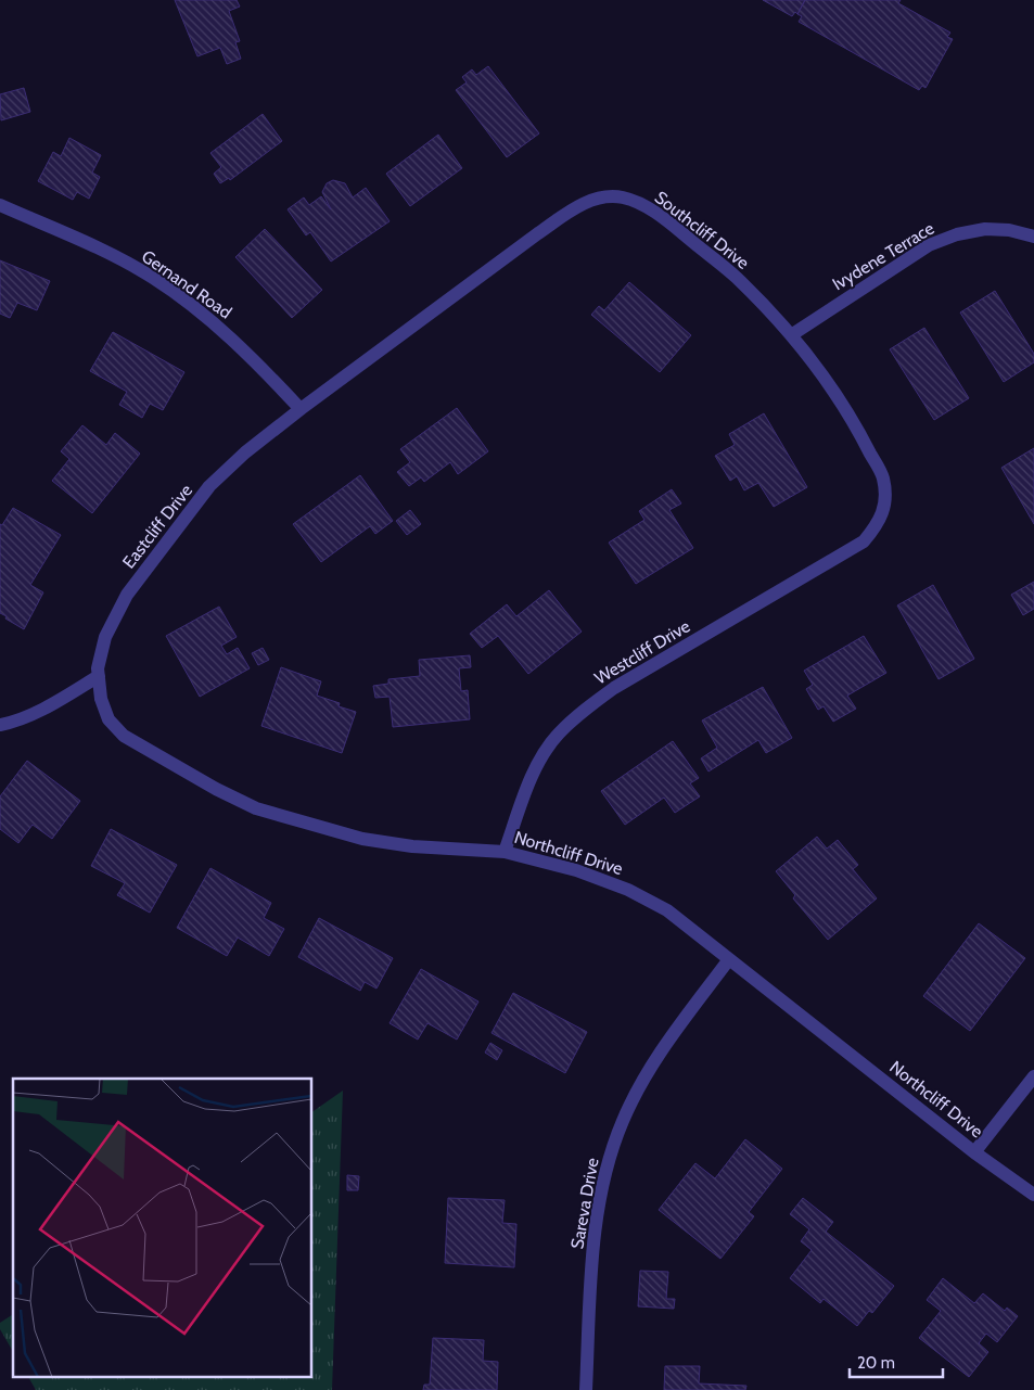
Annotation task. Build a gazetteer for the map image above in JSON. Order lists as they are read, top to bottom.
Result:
{
  "streets": {
    "street": [
      "Southcliff Drive",
      "Ivydene Terrace",
      "Gernand Road",
      "Eastcliff Drive",
      "Westcliff Drive",
      "Northcliff Drive",
      "Sareva Drive"
    ]
  },
  "crossings": [
    ["Southcliff Drive", "Ivydene Terrace"],
    ["Southcliff Drive", "Gernand Road"],
    ["Southcliff Drive", "Eastcliff Drive"],
    ["Southcliff Drive", "Westcliff Drive"],
    ["Gernand Road", "Eastcliff Drive"],
    ["Eastcliff Drive", "Northcliff Drive"],
    ["Westcliff Drive", "Northcliff Drive"],
    ["Northcliff Drive", "Sareva Drive"]
  ],
  "scale_bar": "20 m"
}
